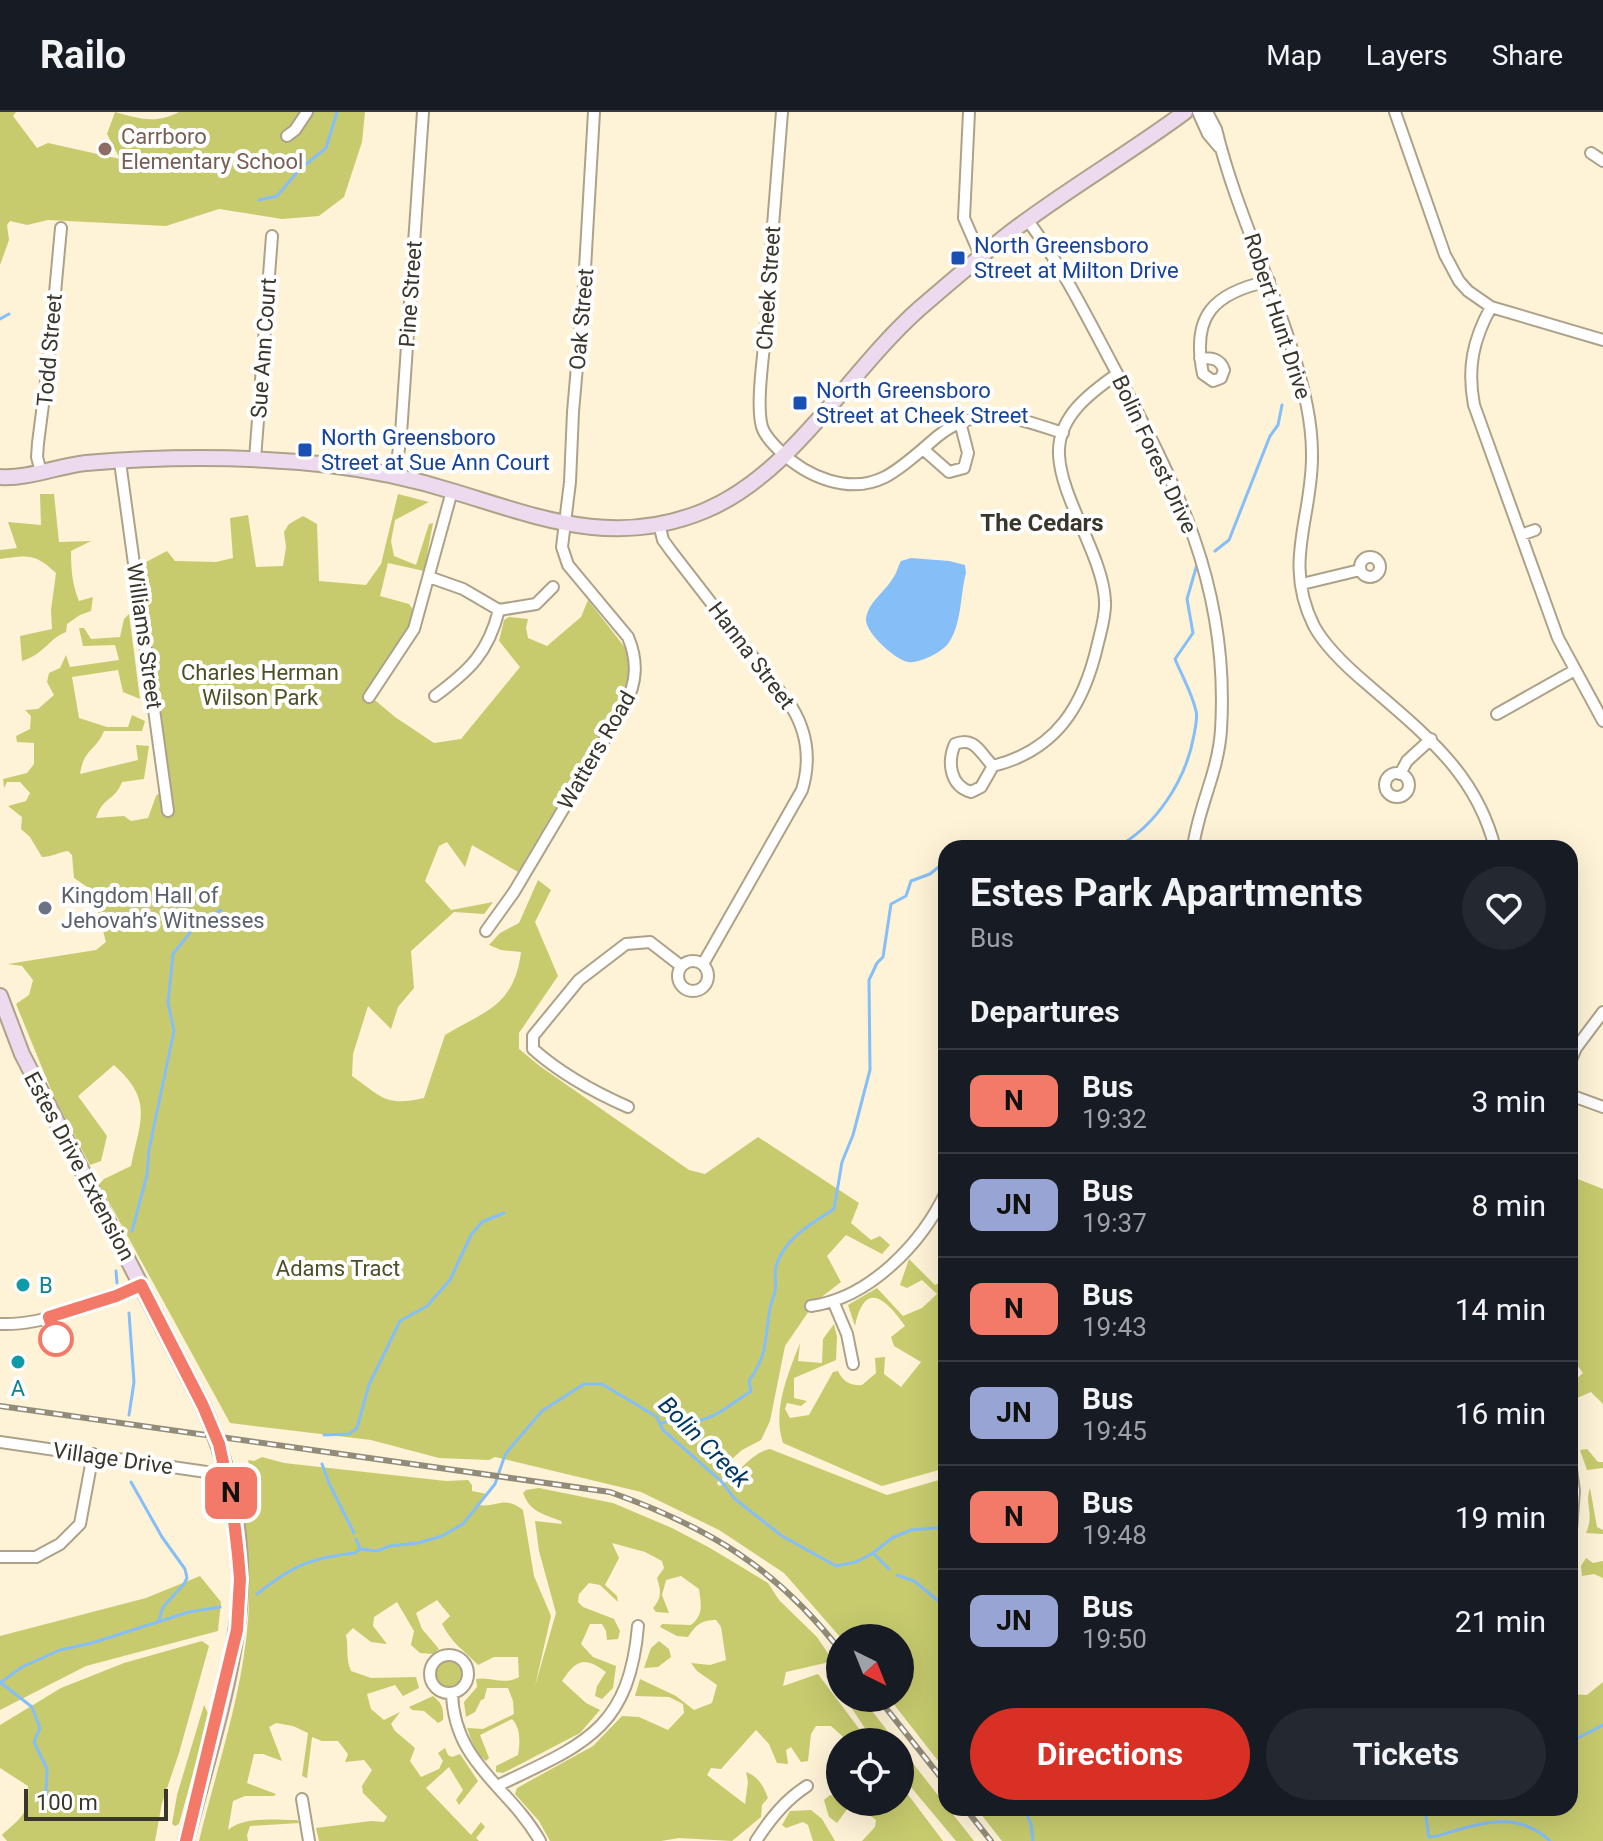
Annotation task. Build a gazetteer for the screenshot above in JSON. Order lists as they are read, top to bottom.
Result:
{
  "streets": {
    "main road": ["Estes Drive Extension"],
    "street": [
      "Cheek Street",
      "Pine Street",
      "Robert Hunt Drive",
      "Oak Street",
      "Sue Ann Court",
      "Todd Street",
      "Bolin Forest Drive",
      "Williams Street",
      "Hanna Street",
      "Watters Road",
      "Village Drive"
    ]
  },
  "crossings": [
    ["Oak Street", "Watters Road"],
    ["Estes Drive Extension", "Village Drive"]
  ],
  "districts": ["The Cedars"],
  "water": ["Bolin Creek"],
  "parks": ["Charles Herman Wilson Park", "Adams Tract"],
  "places": {
    "other": [
      "Carrboro Elementary School",
      "Kingdom Hall of Jehovah’s Witnesses",
      "B",
      "A"
    ],
    "transit": ["North Greensboro Street at Milton Drive", "North Greensboro Street at Cheek Street", "North Greensboro Street at Sue Ann Court"]
  },
  "lines": ["bus line N"],
  "scale_bar": "100 m",
  "north": "bottom right",
  "page": {
    "header": "Railo",
    "nav": ["Map", "Layers", "Share"],
    "on_map": "N",
    "heading": [
      ["Estes Park Apartments", "Bus"],
      "Departures"
    ],
    "list": [
      {
        "mark": "N",
        "name": "Bus",
        "note": "19:32",
        "value": "3 min"
      },
      {
        "mark": "JN",
        "name": "Bus",
        "note": "19:37",
        "value": "8 min"
      },
      {
        "mark": "N",
        "name": "Bus",
        "note": "19:43",
        "value": "14 min"
      },
      {
        "mark": "JN",
        "name": "Bus",
        "note": "19:45",
        "value": "16 min"
      },
      {
        "mark": "N",
        "name": "Bus",
        "note": "19:48",
        "value": "19 min"
      },
      {
        "mark": "JN",
        "name": "Bus",
        "note": "19:50",
        "value": "21 min"
      }
    ],
    "buttons": ["Directions", "Tickets"],
    "scale": "100 m"
  }
}
